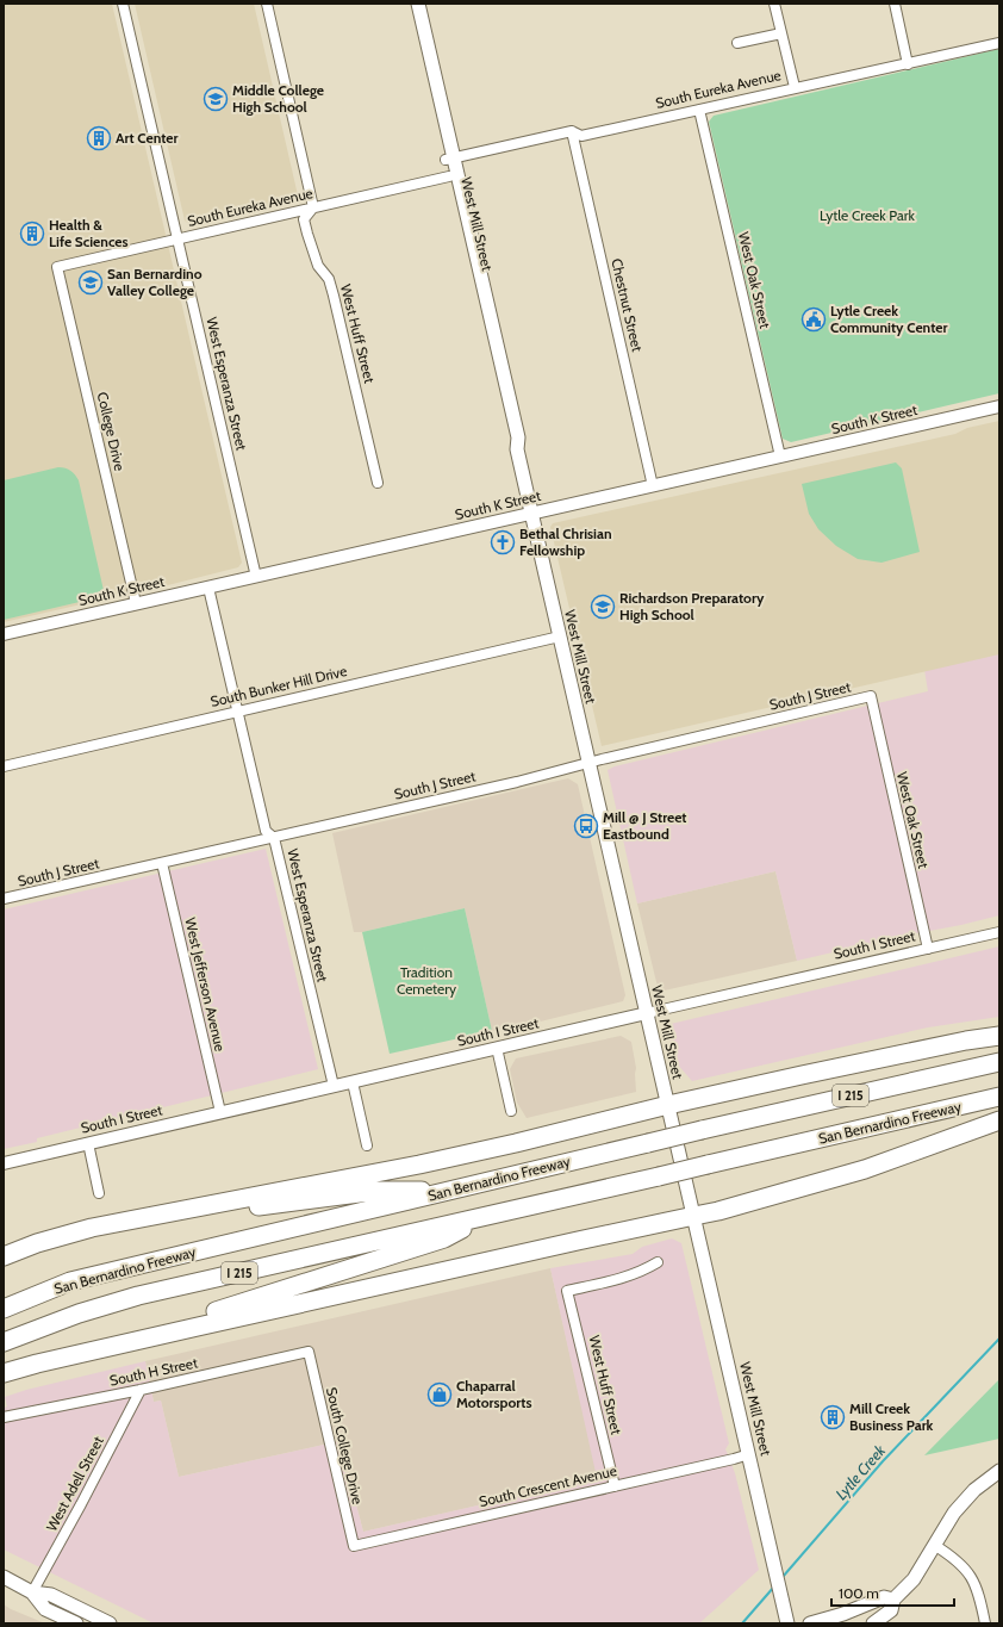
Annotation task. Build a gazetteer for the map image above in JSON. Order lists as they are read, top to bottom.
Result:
{
  "streets": {
    "highway": ["I 215", "San Bernardino Freeway"],
    "main road": ["West Mill Street"],
    "street": [
      "South Eureka Avenue",
      "West Oak Street",
      "Chestnut Street",
      "West Huff Street",
      "West Esperanza Street",
      "South K Street",
      "College Drive",
      "South Bunker Hill Drive",
      "South J Street",
      "South I Street",
      "West Jefferson Avenue",
      "South H Street",
      "South College Drive",
      "West Adell Street",
      "South Crescent Avenue"
    ]
  },
  "crossings": [
    ["South Eureka Avenue", "West Mill Street"],
    ["South Eureka Avenue", "West Oak Street"],
    ["South Eureka Avenue", "Chestnut Street"],
    ["South Eureka Avenue", "West Huff Street"],
    ["South Eureka Avenue", "West Esperanza Street"],
    ["South Eureka Avenue", "College Drive"],
    ["West Mill Street", "South K Street"],
    ["West Mill Street", "South Bunker Hill Drive"],
    ["West Mill Street", "South J Street"],
    ["West Mill Street", "South I Street"],
    ["West Mill Street", "South Crescent Avenue"],
    ["West Oak Street", "South K Street"],
    ["West Oak Street", "South J Street"],
    ["West Oak Street", "South I Street"],
    ["Chestnut Street", "South K Street"],
    ["West Huff Street", "South Crescent Avenue"],
    ["West Esperanza Street", "South K Street"],
    ["West Esperanza Street", "South Bunker Hill Drive"],
    ["West Esperanza Street", "South J Street"],
    ["West Esperanza Street", "South I Street"],
    ["South K Street", "College Drive"],
    ["South J Street", "West Jefferson Avenue"],
    ["South I Street", "West Jefferson Avenue"],
    ["South H Street", "South College Drive"],
    ["South H Street", "West Adell Street"],
    ["South College Drive", "South Crescent Avenue"]
  ],
  "water": ["Lytle Creek"],
  "parks": ["Lytle Creek Park", "Tradition Cemetery"],
  "places": {
    "school or university": ["Middle College High School", "San Bernardino Valley College", "Richardson Preparatory High School"],
    "building": ["Art Center", "Health & Life Sciences", "Mill Creek Business Park"],
    "public building": ["Lytle Creek Community Center"],
    "church": ["Bethal Chrisian Fellowship"],
    "bus stop": ["Mill @ J Street Eastbound"],
    "shop": ["Chaparral Motorsports"]
  },
  "scale_bar": "100 m"
}
